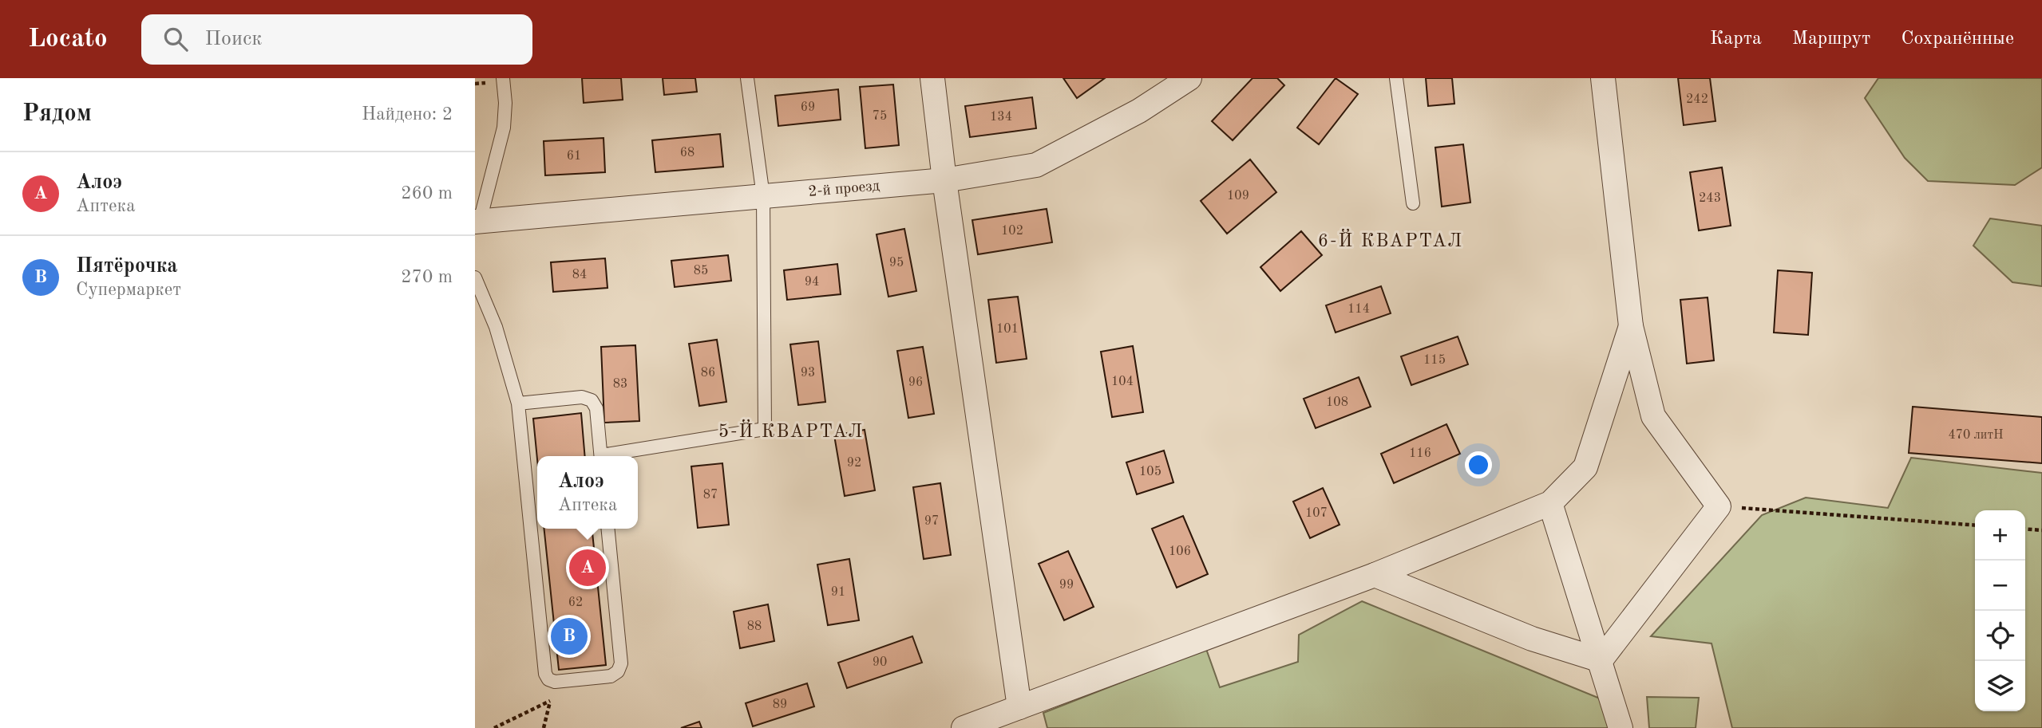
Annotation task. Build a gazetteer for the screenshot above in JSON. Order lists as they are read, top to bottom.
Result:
{
  "streets": {
    "street": ["2-й проезд"]
  },
  "districts": ["6-Й КВАРТАЛ", "5-Й КВАРТАЛ"],
  "house_numbers": [
    "242",
    "69",
    "75",
    "134",
    "68",
    "61",
    "109",
    "243",
    "102",
    "95",
    "85",
    "84",
    "94",
    "114",
    "101",
    "115",
    "86",
    "93",
    "104",
    "96",
    "83",
    "108",
    "470 литН",
    "116",
    "92",
    "105",
    "87",
    "107",
    "97",
    "106",
    "99",
    "91",
    "62",
    "88",
    "90",
    "89"
  ],
  "page": {
    "header": "Locato",
    "search": "Поиск",
    "nav": ["Карта", "Маршрут", "Сохранённые"],
    "heading": ["Рядом", "Найдено: 2"],
    "list": [
      {
        "mark": "A",
        "name": "Алоэ",
        "note": "Аптека",
        "value": "260 m"
      },
      {
        "mark": "B",
        "name": "Пятёрочка",
        "note": "Супермаркет",
        "value": "270 m"
      }
    ],
    "popup": ["Алоэ", "Аптека"],
    "map_buttons": ["+", "−"],
    "pins": ["A", "B"]
  }
}
